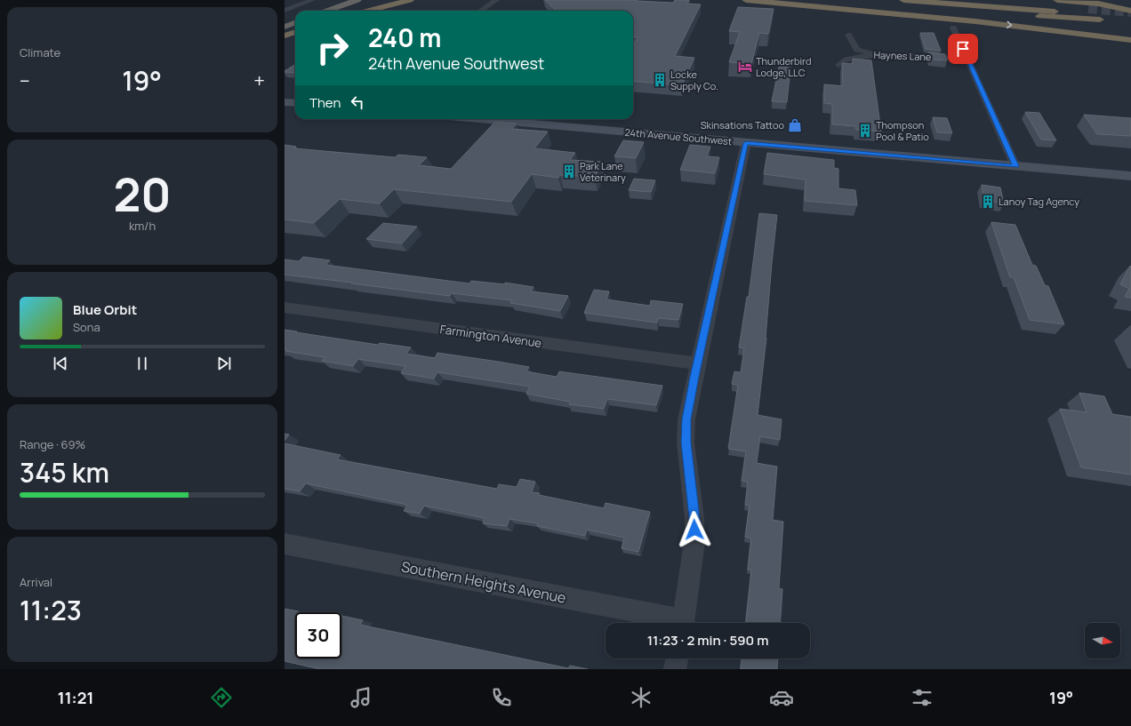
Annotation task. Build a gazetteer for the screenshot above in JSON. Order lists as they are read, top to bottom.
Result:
{
  "streets": {
    "main road": ["24th Avenue Southwest"],
    "street": ["Haynes Lane", "Farmington Avenue", "Southern Heights Avenue"]
  },
  "places": {
    "hotel": ["Thunderbird Lodge, LLC"],
    "building": [
      "Locke Supply Co.",
      "Thompson Pool & Patio",
      "Park Lane Veterinary",
      "Lanoy Tag Agency"
    ],
    "shop": ["Skinsations Tattoo"]
  },
  "north": "right",
  "page": {
    "tile": [
      "Climate",
      ["20", "km/h"],
      ["Range · 69%", "345 km"],
      ["Arrival", "11:23"]
    ],
    "turn": ["240 m", "24th Avenue Southwest"],
    "heat": ["−", "19°", "+"],
    "then": "Then",
    "song": ["Blue Orbit", "Sona"],
    "limit": "30",
    "trip": "11:23 · 2 min · 590 m",
    "tabs": ["11:21", "19°"]
  }
}
